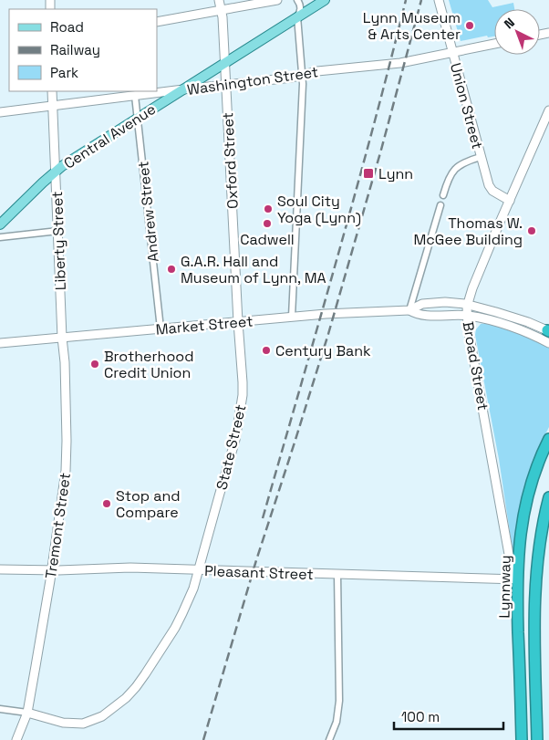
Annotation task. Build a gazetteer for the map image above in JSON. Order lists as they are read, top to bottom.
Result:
{
  "streets": {
    "highway": ["Lynnway"],
    "main road": [
      "Washington Street",
      "Union Street",
      "Central Avenue",
      "Oxford Street",
      "Liberty Street",
      "Market Street",
      "Broad Street",
      "State Street",
      "Tremont Street",
      "Pleasant Street"
    ],
    "street": ["Andrew Street"]
  },
  "crossings": [
    ["Washington Street", "Union Street"],
    ["Washington Street", "Central Avenue"],
    ["Washington Street", "Oxford Street"],
    ["Washington Street", "Andrew Street"],
    ["Washington Street", "Liberty Street"],
    ["Union Street", "Broad Street"],
    ["Central Avenue", "Oxford Street"],
    ["Central Avenue", "Andrew Street"],
    ["Central Avenue", "Liberty Street"],
    ["Oxford Street", "Market Street"],
    ["Oxford Street", "State Street"],
    ["Andrew Street", "Market Street"],
    ["Liberty Street", "Market Street"],
    ["Liberty Street", "Tremont Street"],
    ["Market Street", "Broad Street"],
    ["Market Street", "State Street"],
    ["Market Street", "Tremont Street"],
    ["Broad Street", "Pleasant Street"],
    ["Broad Street", "Lynnway"],
    ["State Street", "Tremont Street"],
    ["State Street", "Pleasant Street"],
    ["Tremont Street", "Pleasant Street"],
    ["Pleasant Street", "Lynnway"]
  ],
  "places": {
    "other": [
      "Lynn Museum & Arts Center",
      "Soul City Yoga (Lynn)",
      "Cadwell",
      "Thomas W. McGee Building",
      "G.A.R. Hall and Museum of Lynn, MA",
      "Century Bank",
      "Brotherhood Credit Union",
      "Stop and Compare"
    ],
    "transit": ["Lynn"]
  },
  "legend": ["Road", "Railway", "Park"],
  "scale_bar": "100 m",
  "north": "top left"
}
